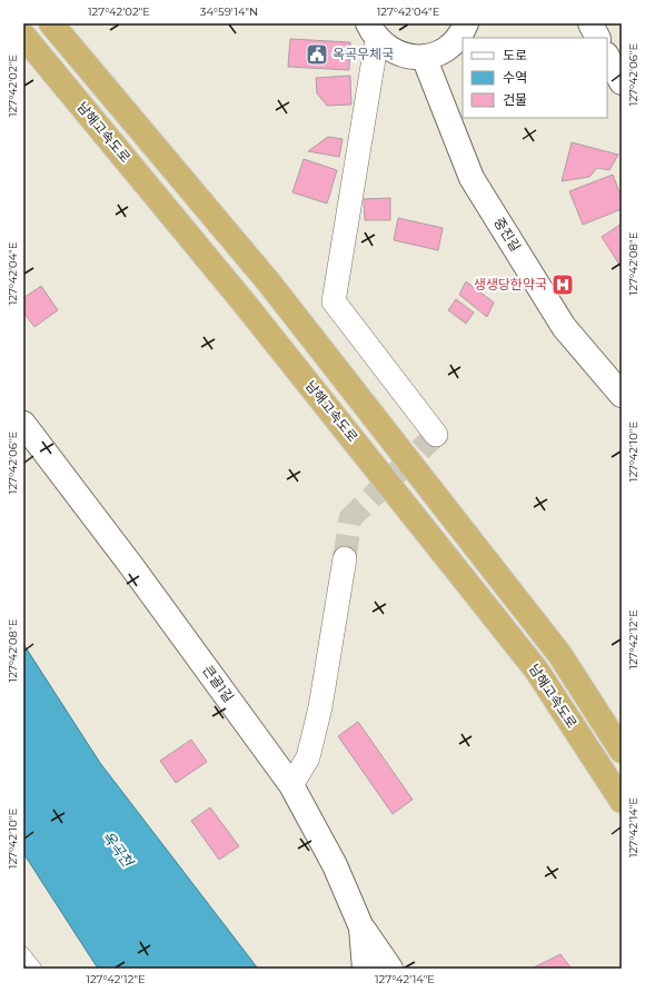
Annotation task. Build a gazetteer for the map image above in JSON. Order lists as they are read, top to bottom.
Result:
{
  "streets": {
    "highway": ["남해고속도로"],
    "main road": ["중진길", "큰골1길"]
  },
  "water": ["옥곡천"],
  "places": {
    "public building": ["옥곡우체국"],
    "hospital": ["생생당한약국"]
  },
  "legend": ["도로", "수역", "건물"],
  "coordinates": [
    "127°42'02\"E",
    "34°59'14\"N",
    "127°42'04\"E",
    "127°42'06\"E",
    "127°42'08\"E",
    "127°42'10\"E",
    "127°42'12\"E",
    "127°42'14\"E"
  ]
}
